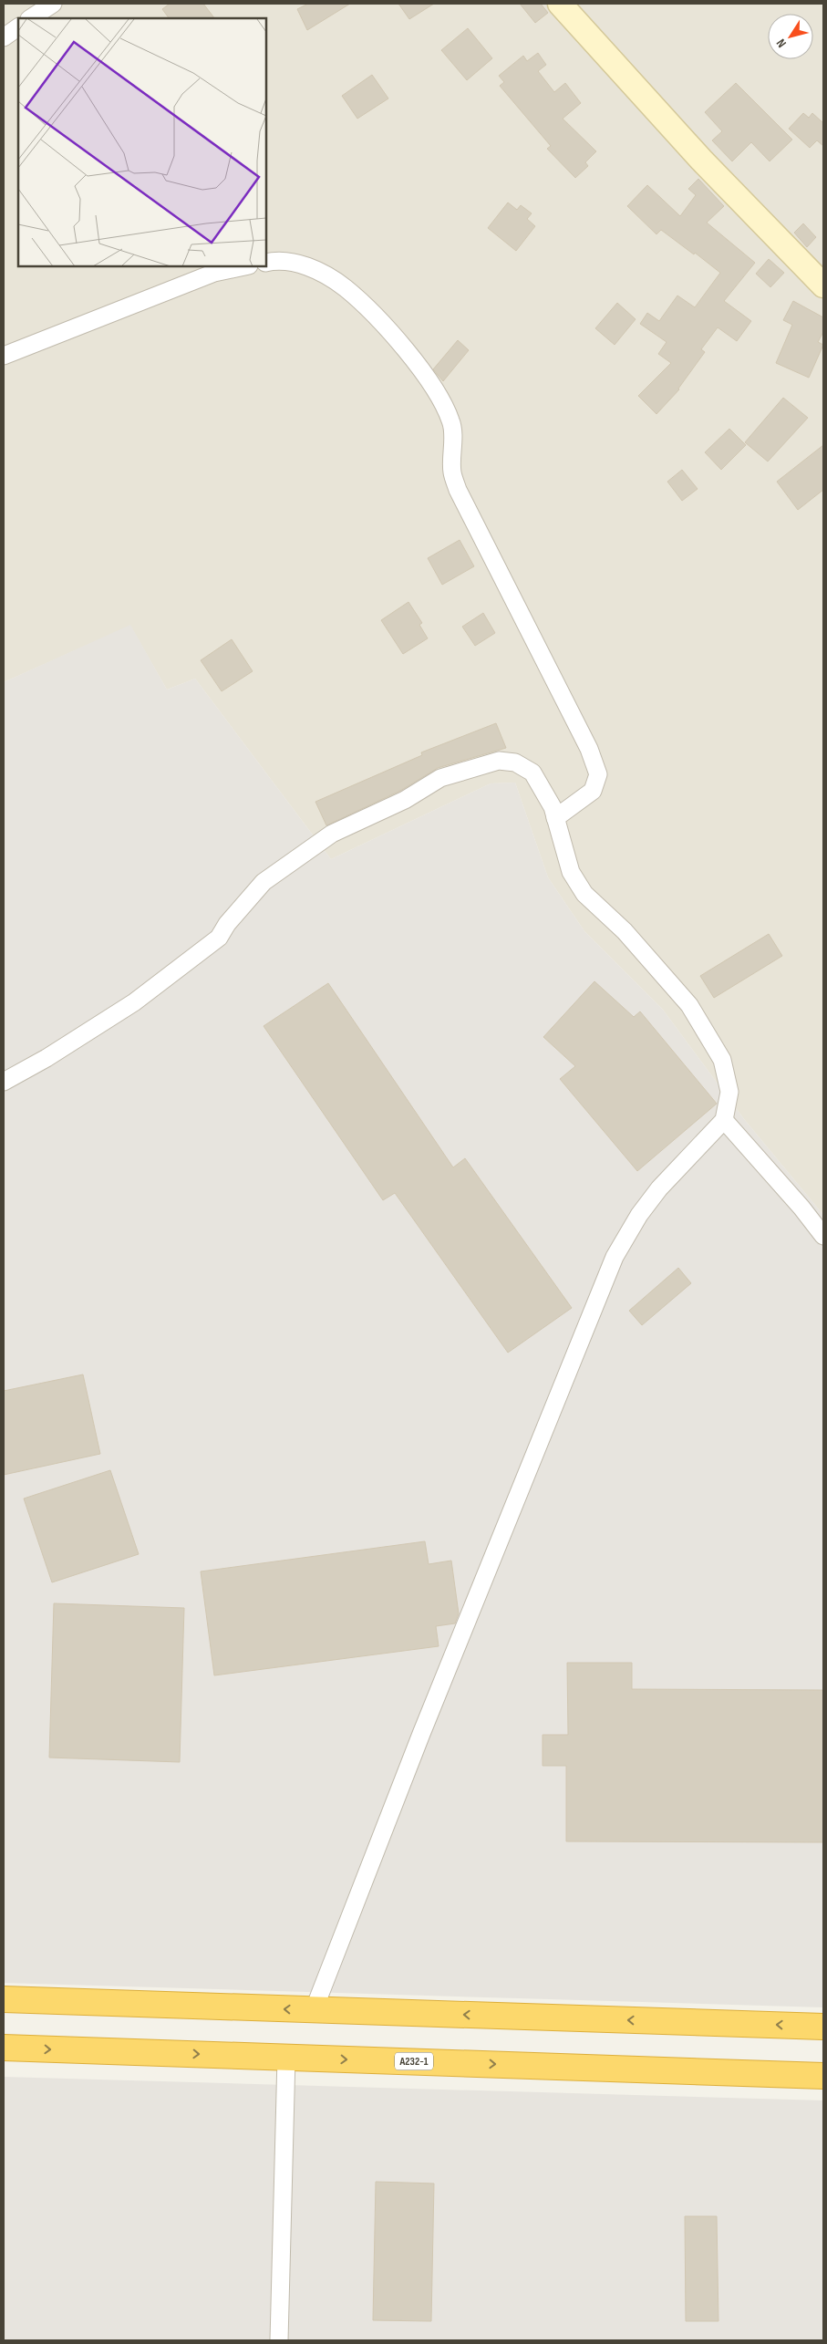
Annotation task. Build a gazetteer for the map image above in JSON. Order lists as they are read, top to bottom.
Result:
{
  "streets": {
    "highway": ["A232-1"]
  },
  "north": "bottom left"
}
